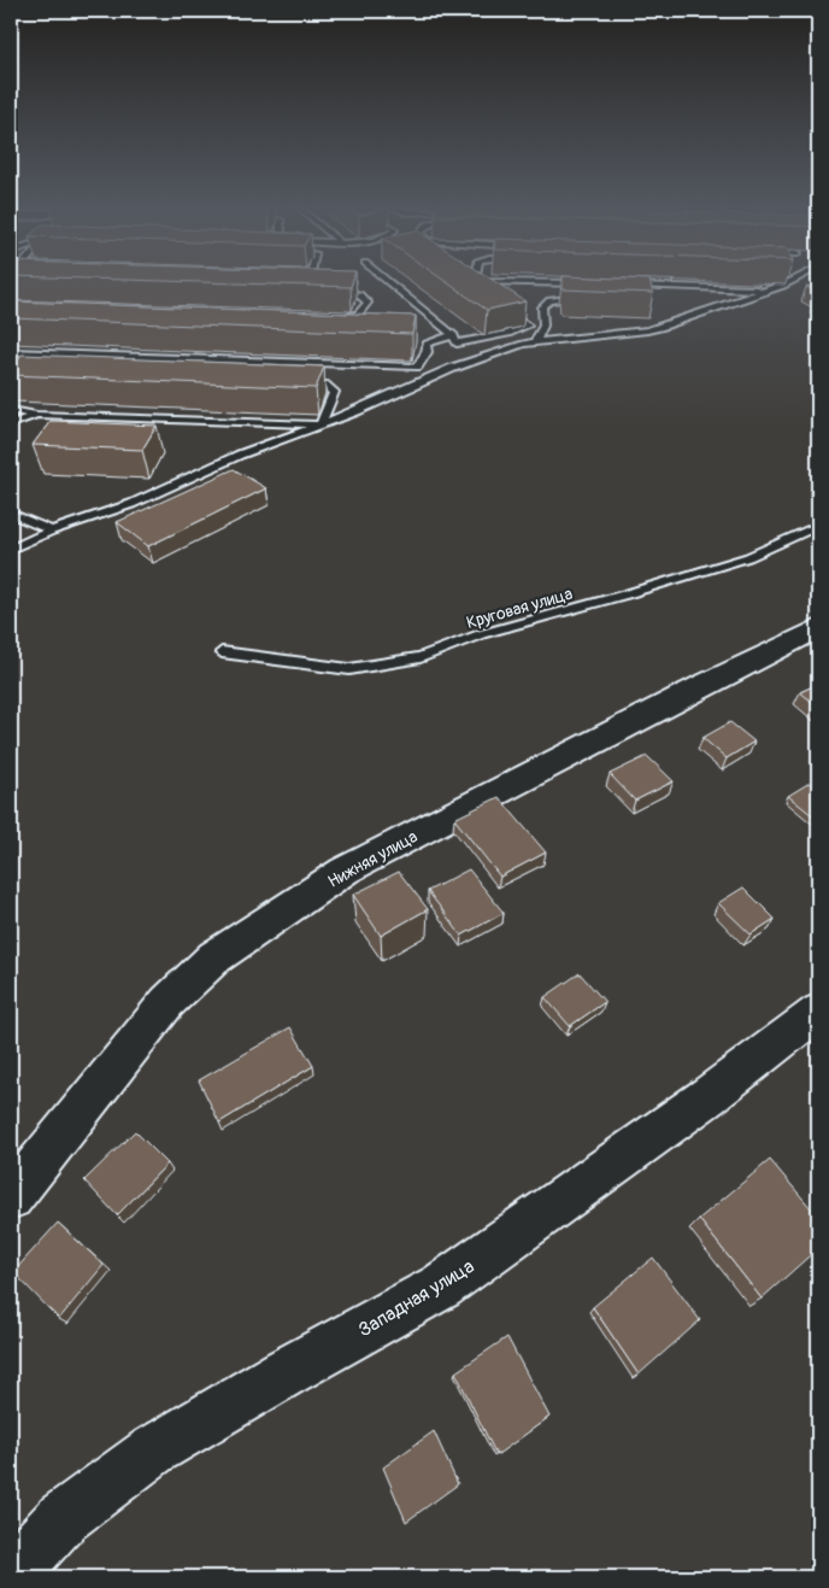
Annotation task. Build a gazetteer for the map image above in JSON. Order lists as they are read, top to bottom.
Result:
{
  "streets": {
    "street": ["Нижняя улица", "Западная улица"],
    "lane": ["Круговая улица"]
  }
}
